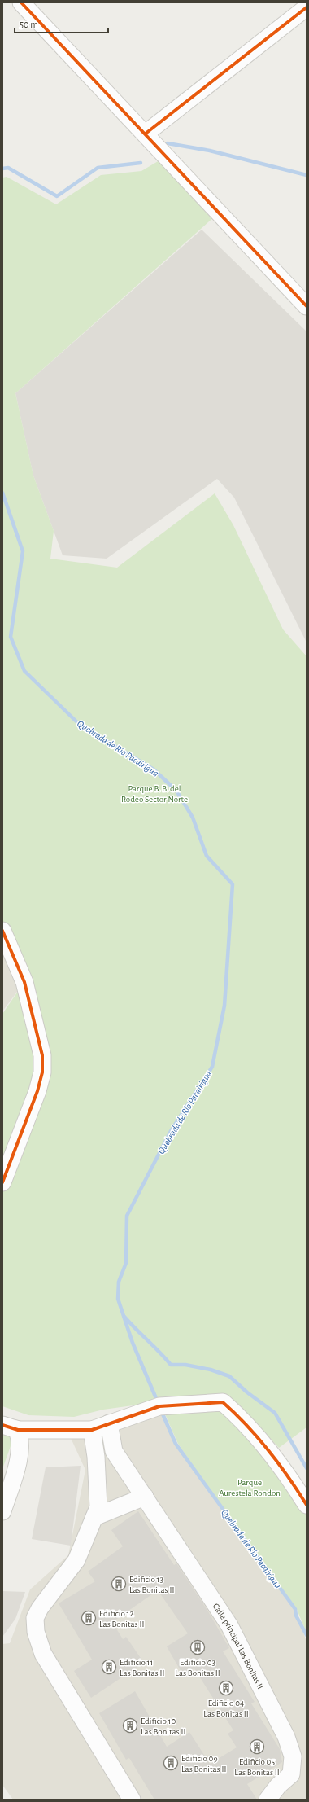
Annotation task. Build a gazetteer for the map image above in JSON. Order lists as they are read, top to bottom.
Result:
{
  "streets": {
    "street": ["Calle principal Las Bonitas II"]
  },
  "water": ["Quebrada de Río Pacairigua"],
  "parks": ["Parque B. B. del Rodeo Sector Norte", "Parque Aurestela Rondon"],
  "places": {
    "building": [
      "Edificio 13 Las Bonitas II",
      "Edificio 12 Las Bonitas II",
      "Edificio 03 Las Bonitas II",
      "Edificio 11 Las Bonitas II",
      "Edificio 04 Las Bonitas II",
      "Edificio 10 Las Bonitas II",
      "Edificio 05 Las Bonitas II",
      "Edificio 09 Las Bonitas II"
    ]
  },
  "scale_bar": "50 m"
}
